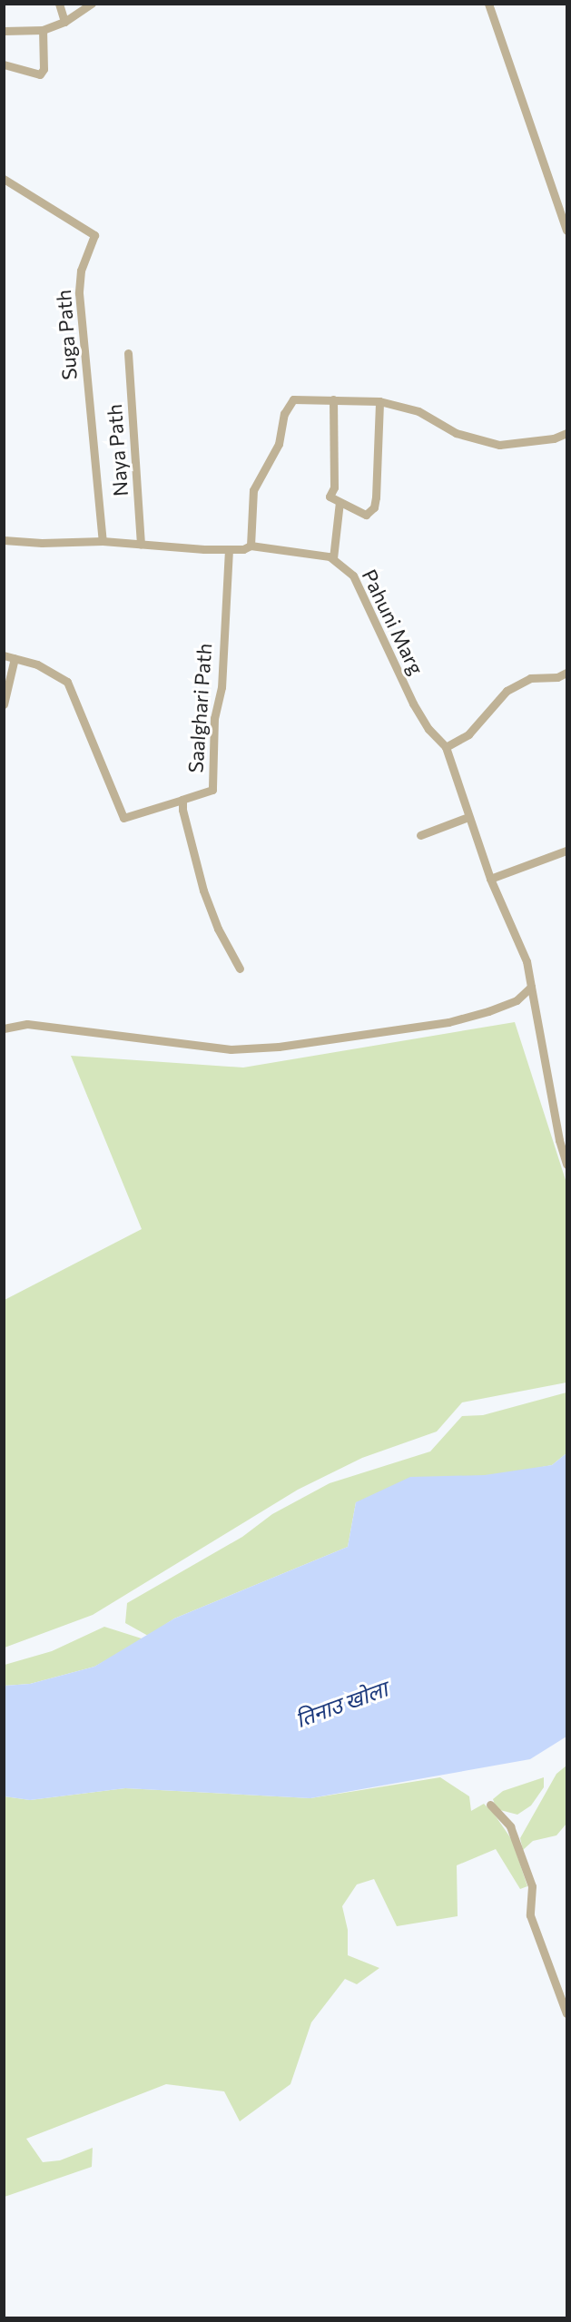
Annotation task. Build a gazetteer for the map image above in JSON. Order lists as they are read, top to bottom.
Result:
{
  "streets": {
    "street": [
      "Suga Path",
      "Naya Path",
      "Pahuni Marg",
      "Saalghari Path"
    ]
  },
  "crossings": [
    ["Suga Path", "Pahuni Marg"],
    ["Naya Path", "Pahuni Marg"],
    ["Pahuni Marg", "Saalghari Path"]
  ],
  "water": ["तिनाउ खोला"]
}
